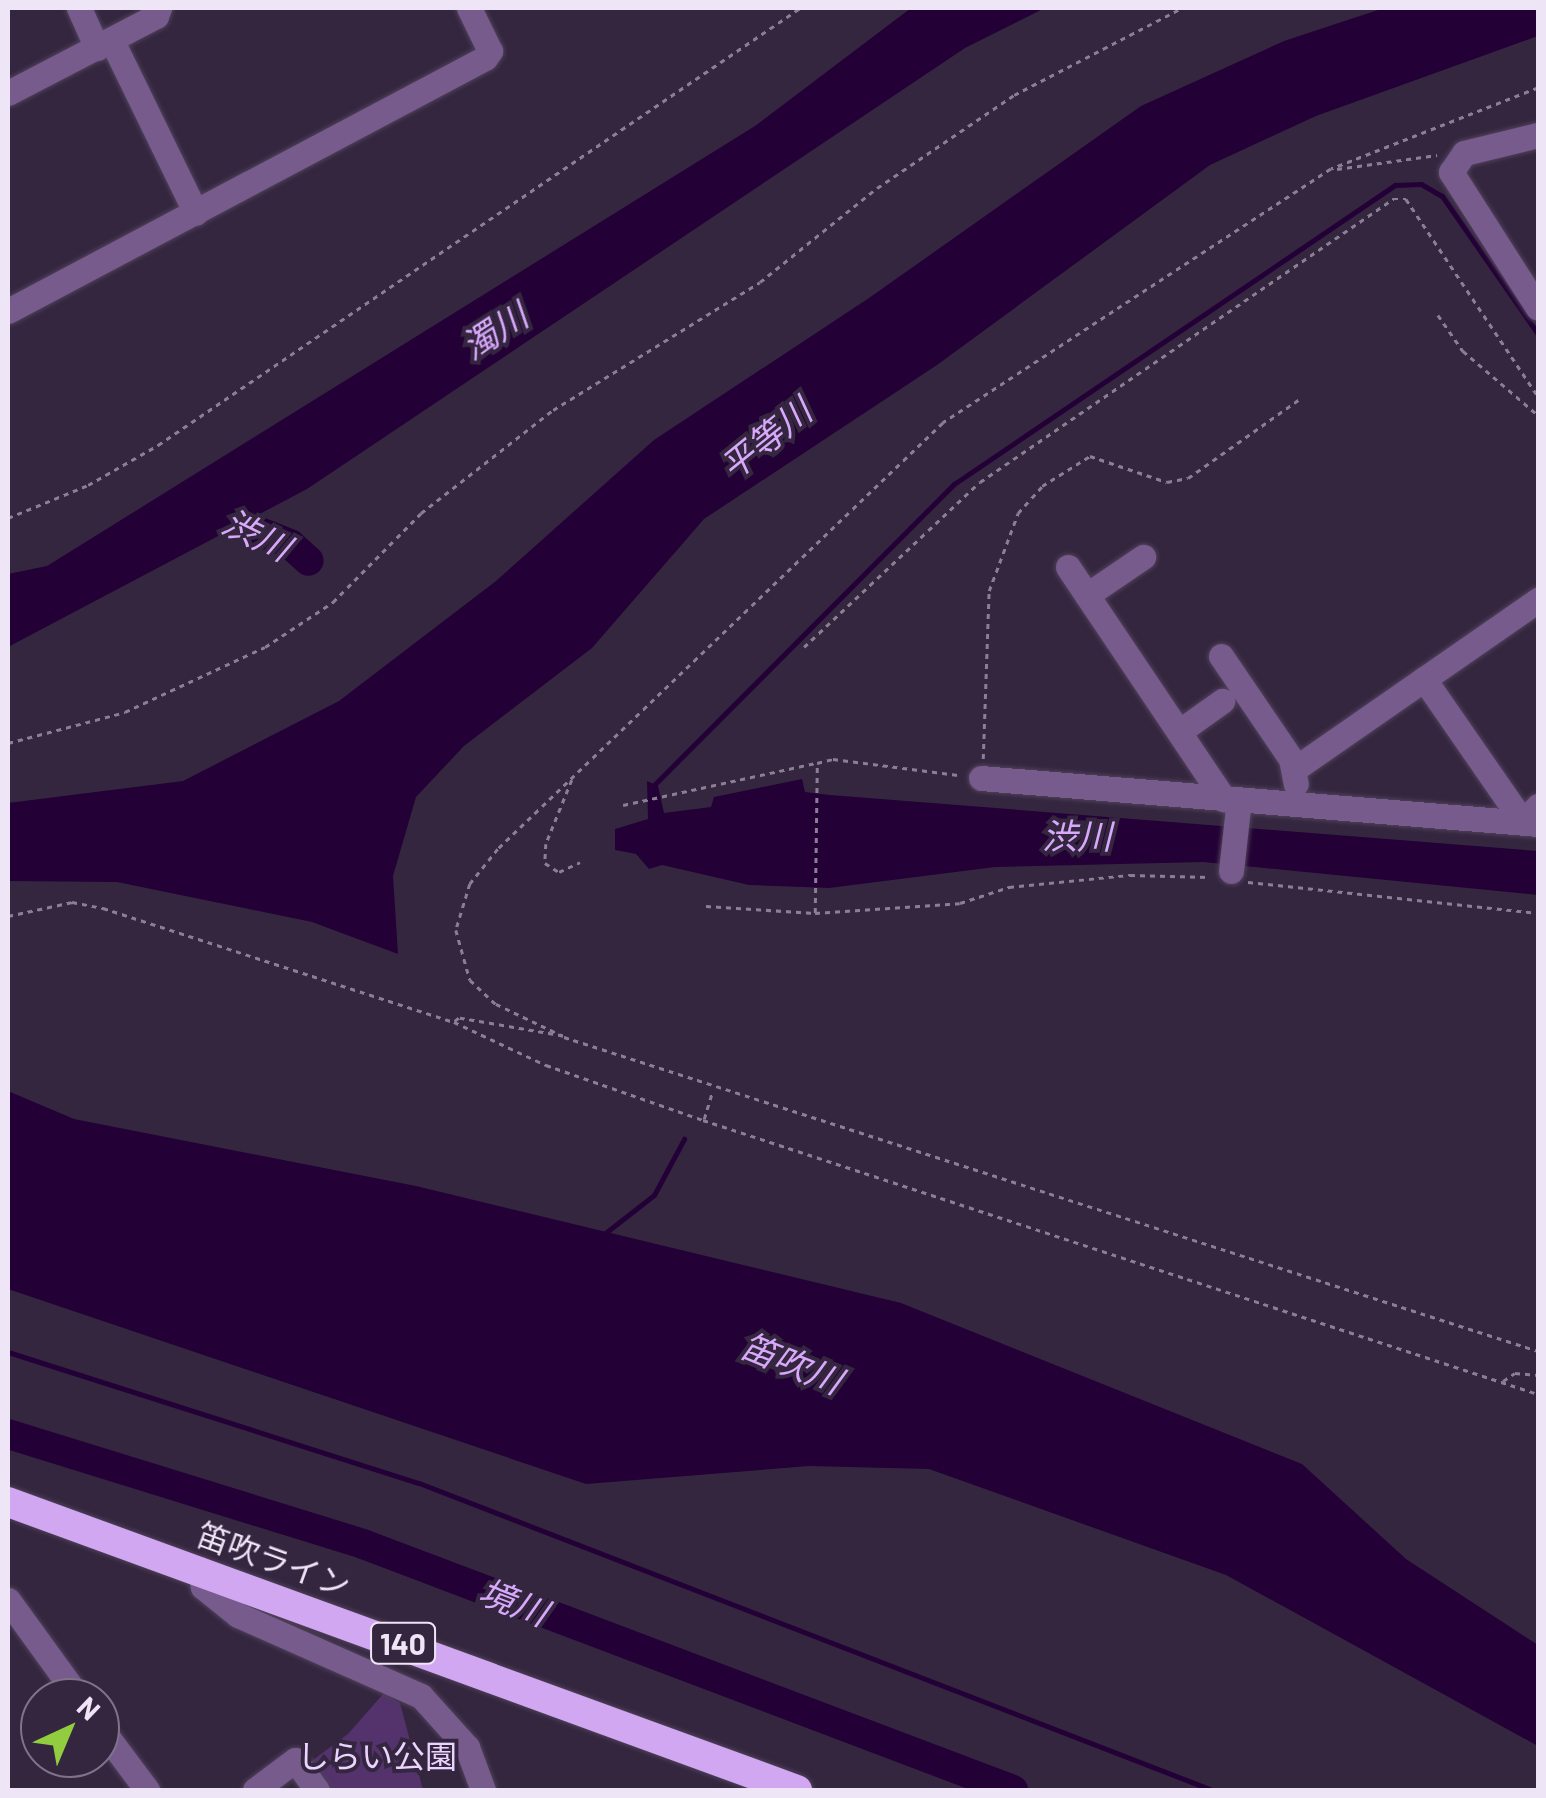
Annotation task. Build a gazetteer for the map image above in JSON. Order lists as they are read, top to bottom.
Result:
{
  "streets": {
    "highway": ["笛吹ライン", "140"]
  },
  "water": [
    "濁川",
    "平等川",
    "渋川",
    "笛吹川",
    "境川"
  ],
  "parks": ["しらい公園"],
  "north": "top right"
}
